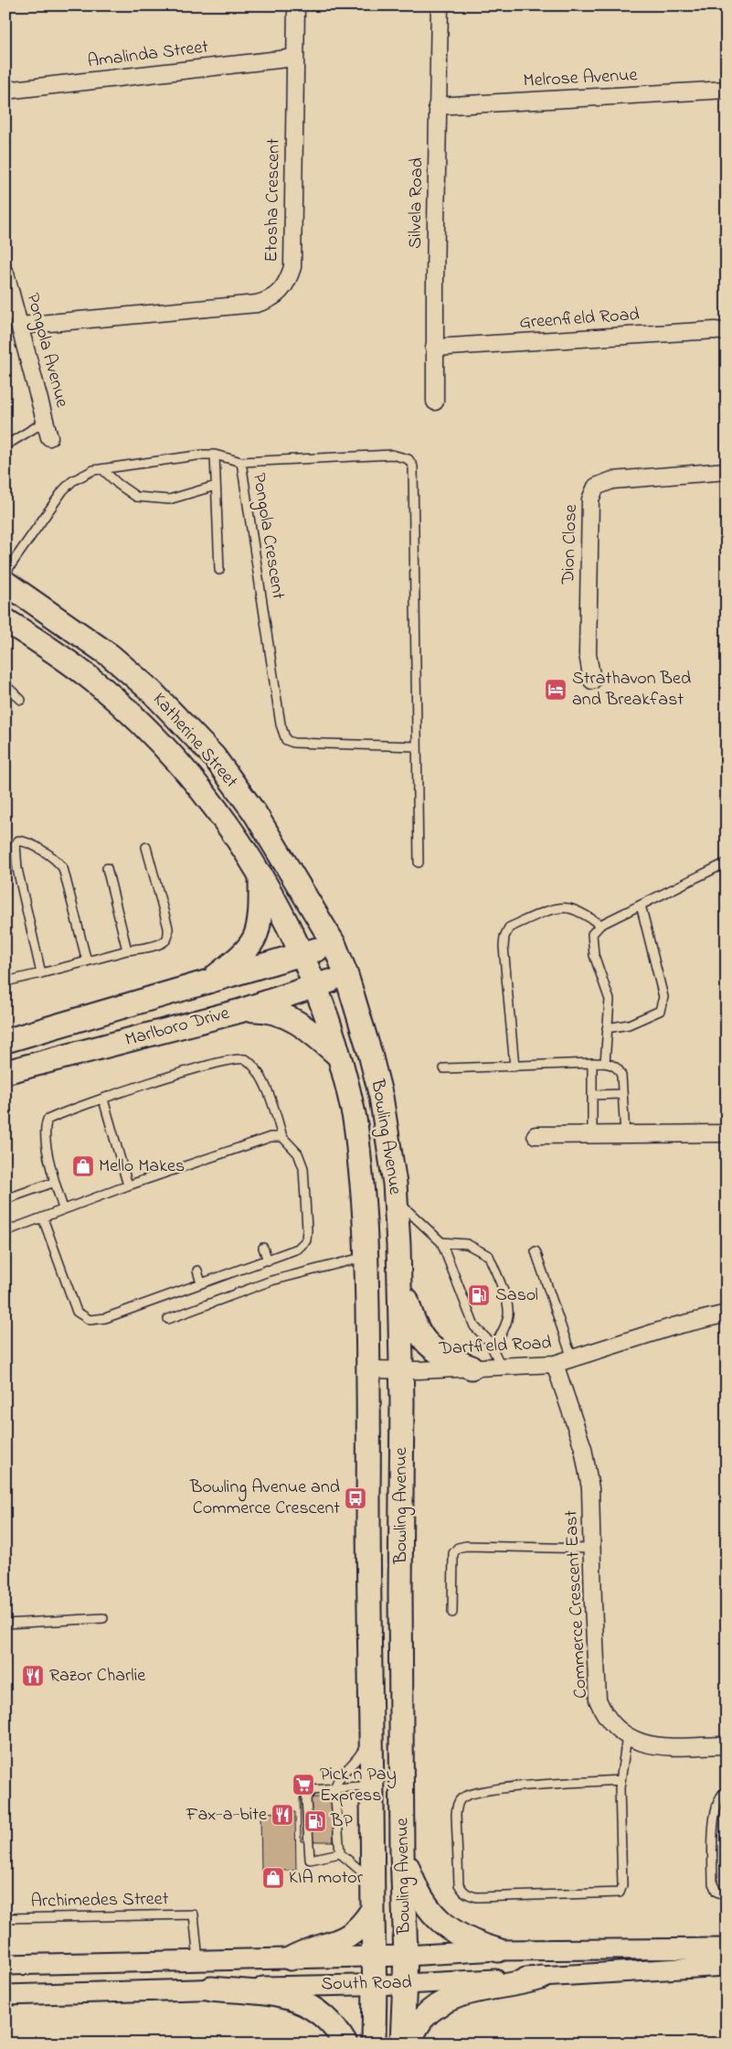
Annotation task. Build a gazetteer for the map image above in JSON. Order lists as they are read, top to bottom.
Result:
{
  "streets": {
    "main road": ["Katherine Street", "Marlboro Drive", "Bowling Avenue"],
    "street": [
      "Amalinda Street",
      "Melrose Avenue",
      "Etosha Crescent",
      "Silvela Road",
      "Greenfield Road",
      "Pongola Avenue",
      "Dion Close",
      "Dartfield Road",
      "Commerce Crescent East",
      "South Road"
    ],
    "lane": ["Pongola Crescent", "Archimedes Street"]
  },
  "crossings": [
    ["Amalinda Street", "Etosha Crescent"],
    ["Melrose Avenue", "Silvela Road"],
    ["Etosha Crescent", "Pongola Avenue"],
    ["Silvela Road", "Greenfield Road"],
    ["Katherine Street", "Marlboro Drive"],
    ["Katherine Street", "Bowling Avenue"],
    ["Marlboro Drive", "Bowling Avenue"],
    ["Bowling Avenue", "Dartfield Road"],
    ["Bowling Avenue", "South Road"],
    ["Dartfield Road", "Commerce Crescent East"],
    ["Archimedes Street", "South Road"]
  ],
  "places": {
    "hotel": ["Strathavon Bed and Breakfast"],
    "shop": ["Mello Makes", "KIA motor"],
    "fuel station": ["Sasol", "BP"],
    "bus stop": ["Bowling Avenue and Commerce Crescent"],
    "restaurant": ["Razor Charlie", "Fax-a-bite"],
    "supermarket": ["Pick n Pay Express"]
  }
}
